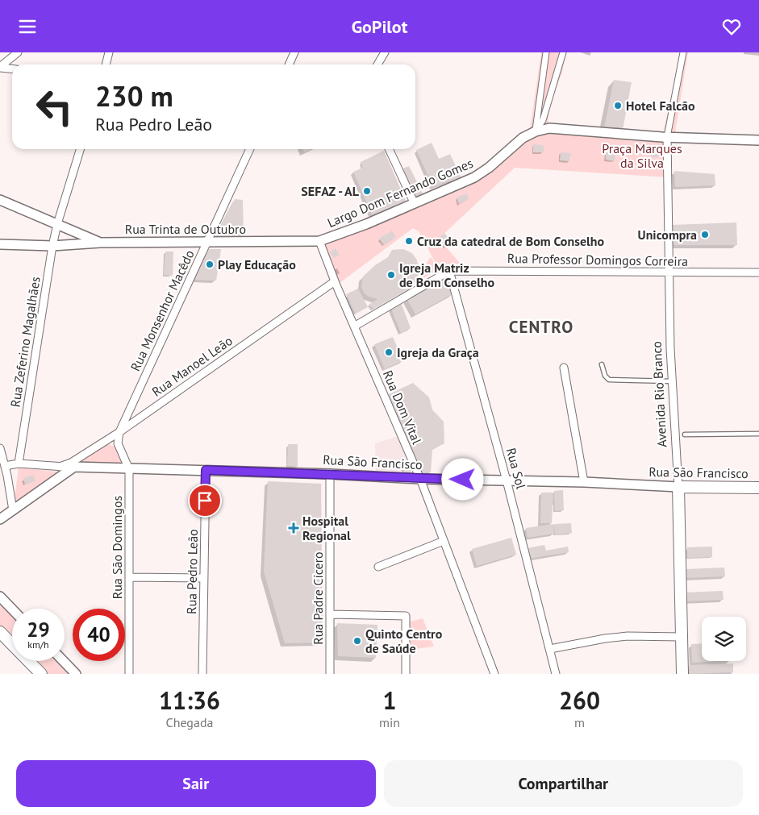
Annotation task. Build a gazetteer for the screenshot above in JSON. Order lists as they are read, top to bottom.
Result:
{
  "streets": {
    "main road": ["Avenida Rio Branco", "Rua São Francisco"],
    "street": [
      "Largo Dom Fernando Gomes",
      "Rua Trinta de Outubro",
      "Rua Professor Domingos Correira",
      "Rua Monsenhor Macêdo",
      "Rua Zeferino Magalhães",
      "Rua Manoel Leão",
      "Rua Dom Vital",
      "Rua Sol",
      "Rua São Domingos",
      "Rua Pedro Leão",
      "Rua Padre Cícero"
    ]
  },
  "crossings": [
    ["Largo Dom Fernando Gomes", "Rua Trinta de Outubro"],
    ["Largo Dom Fernando Gomes", "Avenida Rio Branco"],
    ["Largo Dom Fernando Gomes", "Rua Dom Vital"],
    ["Rua Trinta de Outubro", "Rua Monsenhor Macêdo"],
    ["Rua Trinta de Outubro", "Rua Zeferino Magalhães"],
    ["Rua Trinta de Outubro", "Rua Dom Vital"],
    ["Rua Professor Domingos Correira", "Avenida Rio Branco"],
    ["Rua Professor Domingos Correira", "Rua Sol"],
    ["Rua Monsenhor Macêdo", "Rua Manoel Leão"],
    ["Rua Monsenhor Macêdo", "Rua São Francisco"],
    ["Rua Monsenhor Macêdo", "Rua São Domingos"],
    ["Rua Manoel Leão", "Rua Dom Vital"],
    ["Avenida Rio Branco", "Rua São Francisco"],
    ["Rua Dom Vital", "Rua São Francisco"],
    ["Rua São Francisco", "Rua Sol"],
    ["Rua São Francisco", "Rua São Domingos"],
    ["Rua São Francisco", "Rua Pedro Leão"],
    ["Rua São Francisco", "Rua Padre Cícero"]
  ],
  "districts": ["CENTRO"],
  "parks": ["Praça Marques da Silva"],
  "places": {
    "other": [
      "Hotel Falcão",
      "SEFAZ - AL",
      "Unicompra",
      "Cruz da catedral de Bom Conselho",
      "Play Educação",
      "Igreja Matriz de Bom Conselho",
      "Igreja da Graça",
      "Quinto Centro de Saúde"
    ],
    "health": ["Hospital Regional"]
  },
  "page": {
    "header": "GoPilot",
    "turn": ["230 m", "Rua Pedro Leão"],
    "speed": "29 km/h",
    "limit": "40",
    "eta": [
      "11:36",
      "Chegada",
      "1",
      "min",
      "260",
      "m"
    ],
    "buttons": ["Sair", "Compartilhar"]
  }
}
